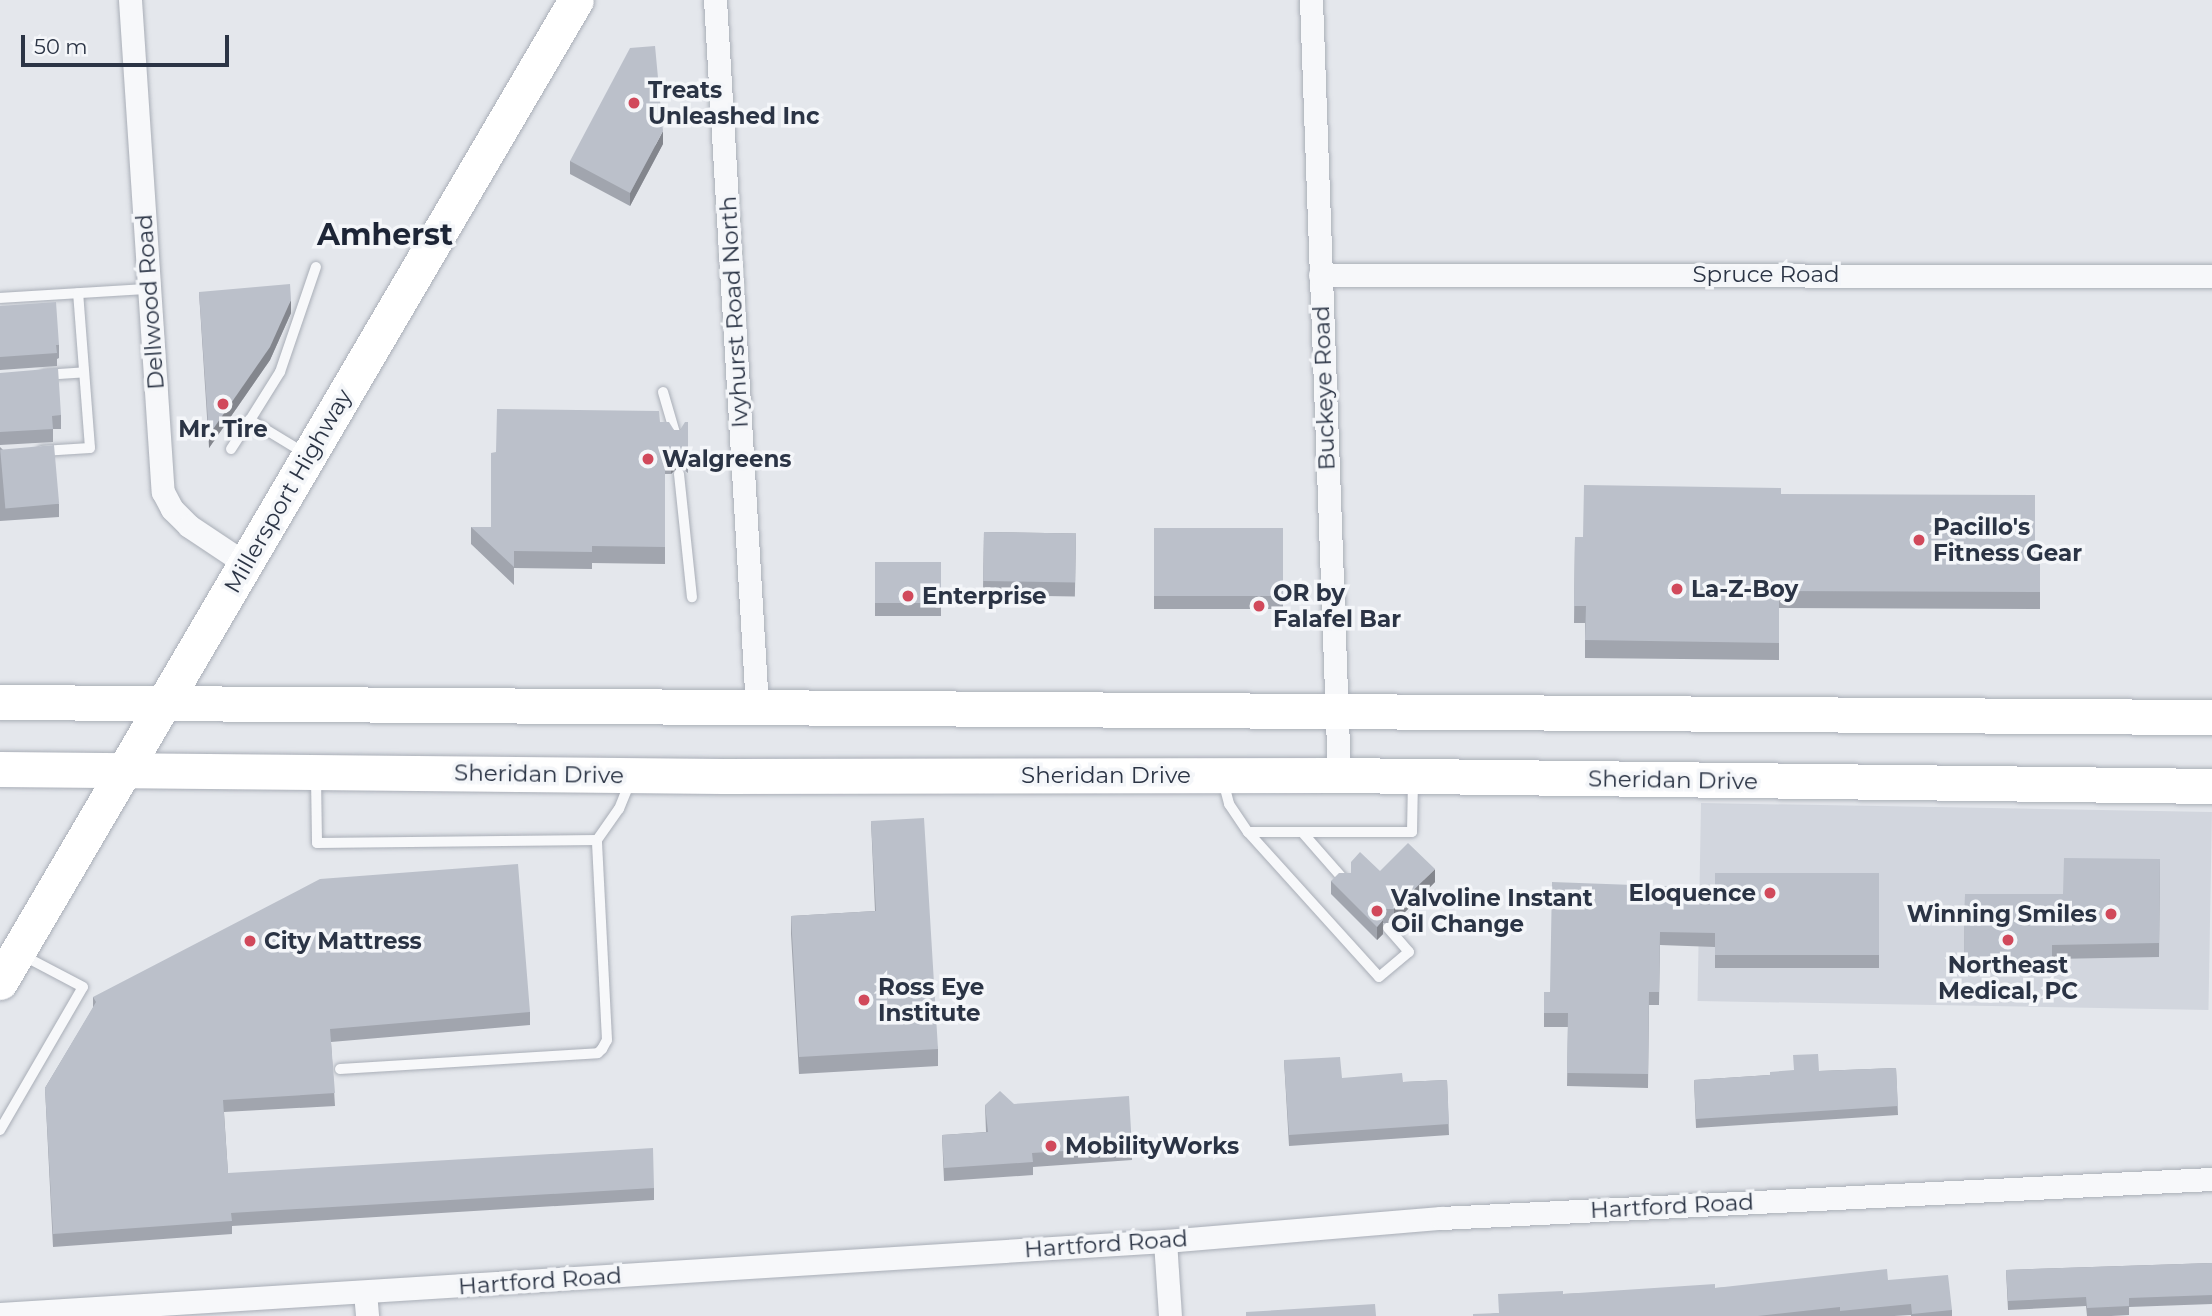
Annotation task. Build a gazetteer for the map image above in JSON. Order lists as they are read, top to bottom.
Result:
{
  "streets": {
    "main road": ["Millersport Highway", "Sheridan Drive"],
    "street": [
      "Spruce Road",
      "Dellwood Road",
      "Ivyhurst Road North",
      "Buckeye Road",
      "Hartford Road"
    ]
  },
  "crossings": [
    ["Spruce Road", "Buckeye Road"],
    ["Dellwood Road", "Millersport Highway"],
    ["Buckeye Road", "Sheridan Drive"],
    ["Millersport Highway", "Sheridan Drive"]
  ],
  "districts": ["Amherst"],
  "places": [
    "Treats Unleashed Inc",
    "Mr. Tire",
    "Walgreens",
    "Pacillo's Fitness Gear",
    "La-Z-Boy",
    "Enterprise",
    "OR by Falafel Bar",
    "Eloquence",
    "Valvoline Instant Oil Change",
    "Winning Smiles",
    "Northeast Medical, PC",
    "City Mattress",
    "Ross Eye Institute",
    "MobilityWorks"
  ],
  "scale_bar": "50 m"
}
